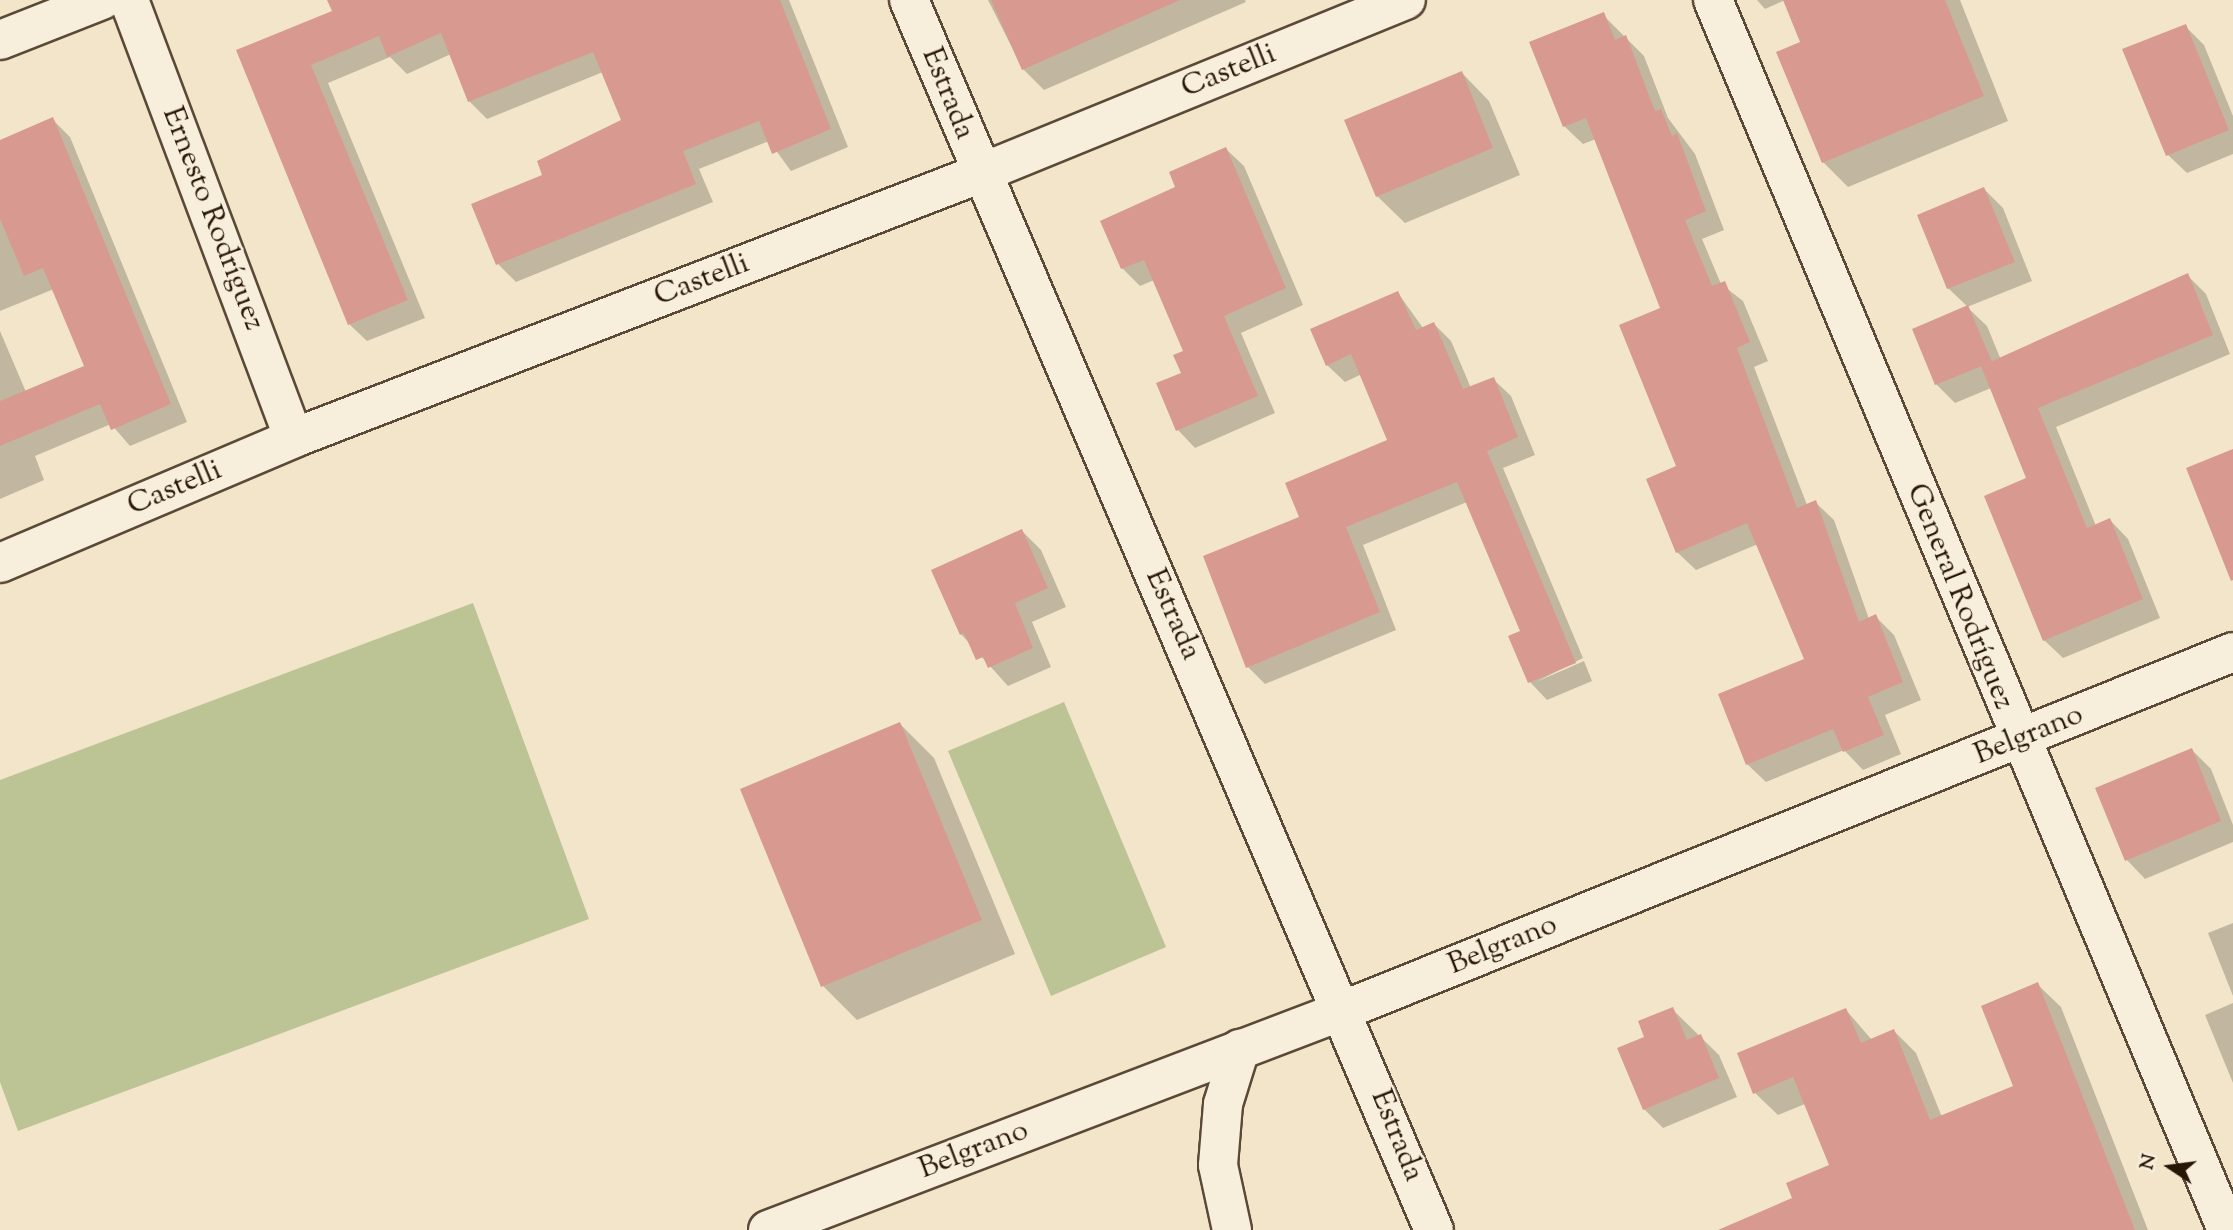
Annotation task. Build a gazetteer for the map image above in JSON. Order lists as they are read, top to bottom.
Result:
{
  "streets": {
    "street": [
      "Castelli",
      "Estrada",
      "Ernesto Rodríguez",
      "General Rodríguez",
      "Belgrano"
    ]
  },
  "crossings": [
    ["Castelli", "Estrada"],
    ["Castelli", "Ernesto Rodríguez"],
    ["Estrada", "Belgrano"],
    ["General Rodríguez", "Belgrano"]
  ],
  "north": "left"
}
